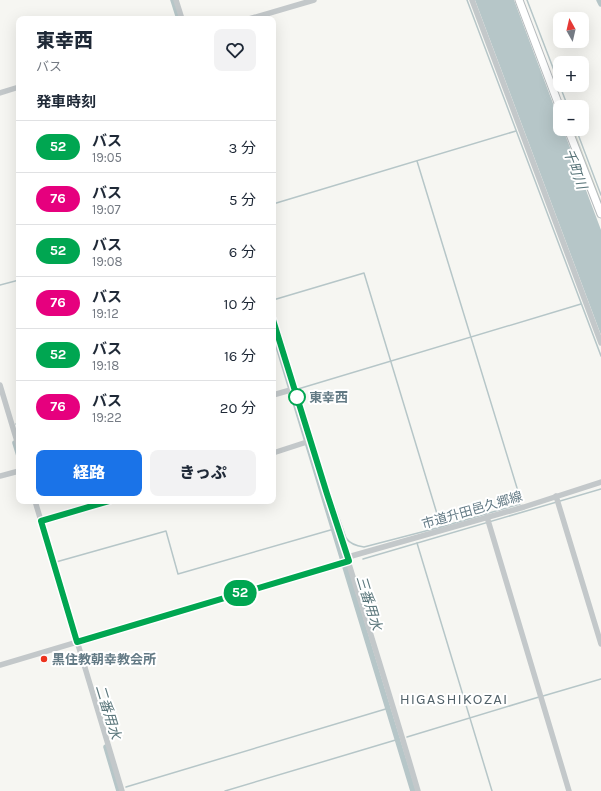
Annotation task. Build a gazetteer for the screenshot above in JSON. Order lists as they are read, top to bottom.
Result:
{
  "streets": {
    "street": ["市道升田邑久郷線"]
  },
  "districts": ["HIGASHIKOZAI"],
  "water": ["千町川", "三番用水", "二番用水"],
  "places": ["東幸西", "黒住教朝幸教会所"],
  "lines": ["bus line 52"],
  "north": "top",
  "page": {
    "on_map": "52",
    "map_buttons": ["+", "−"],
    "heading": [
      ["東幸西", "バス"],
      "発車時刻"
    ],
    "list": [
      {
        "mark": "52",
        "name": "バス",
        "note": "19:05",
        "value": "3 分"
      },
      {
        "mark": "76",
        "name": "バス",
        "note": "19:07",
        "value": "5 分"
      },
      {
        "mark": "52",
        "name": "バス",
        "note": "19:08",
        "value": "6 分"
      },
      {
        "mark": "76",
        "name": "バス",
        "note": "19:12",
        "value": "10 分"
      },
      {
        "mark": "52",
        "name": "バス",
        "note": "19:18",
        "value": "16 分"
      },
      {
        "mark": "76",
        "name": "バス",
        "note": "19:22",
        "value": "20 分"
      }
    ],
    "buttons": ["経路", "きっぷ"]
  }
}
